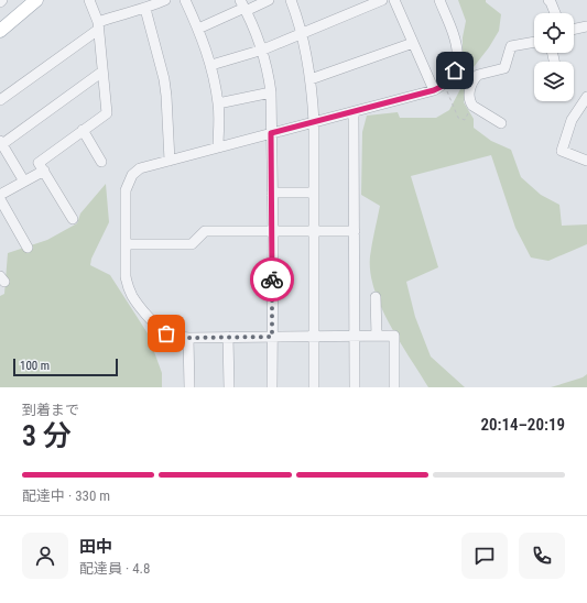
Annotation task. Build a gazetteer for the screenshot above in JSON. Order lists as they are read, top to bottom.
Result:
{
  "scale_bar": "100 m",
  "page": {
    "scale": "100 m",
    "heading": ["3 分", "到着まで", "20:14–20:19"],
    "panel": ["田中", "配達員 · 4.8"],
    "bar": "配達中 · 330 m"
  }
}
